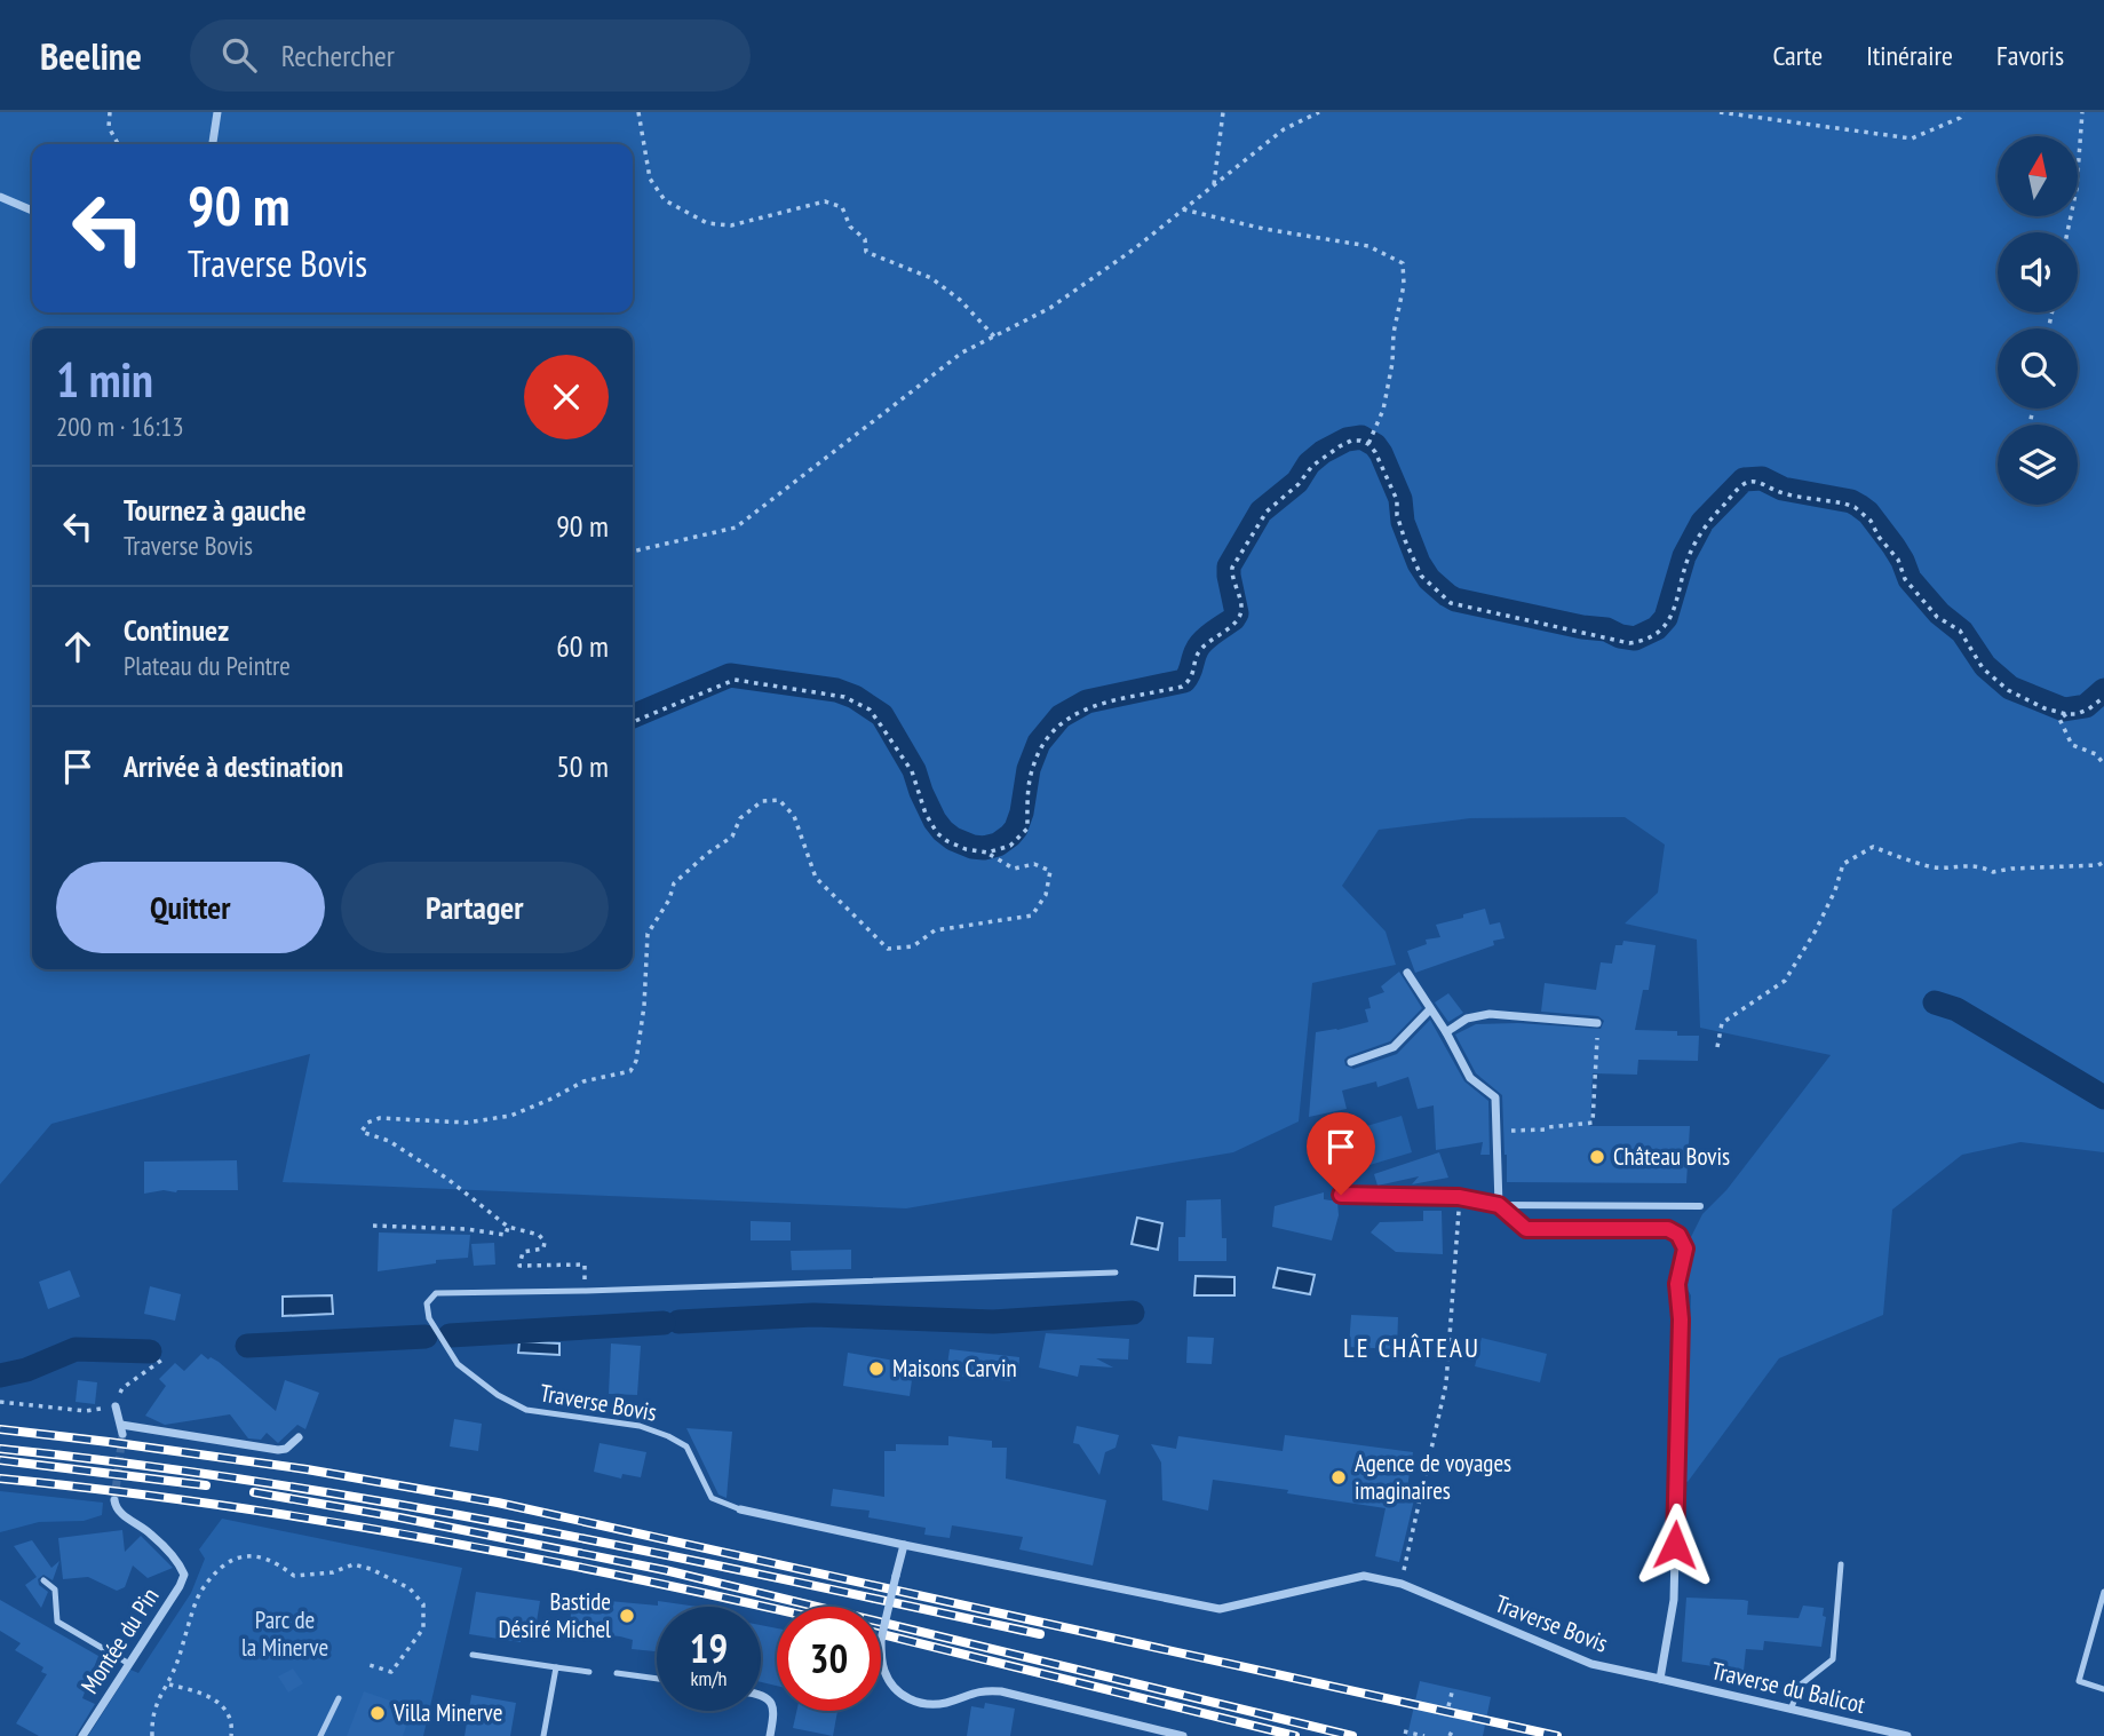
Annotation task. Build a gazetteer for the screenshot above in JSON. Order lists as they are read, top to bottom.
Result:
{
  "streets": {
    "street": ["Traverse Bovis", "Montée du Pin", "Traverse du Balicot"]
  },
  "crossings": [
    ["Traverse Bovis", "Traverse du Balicot"]
  ],
  "districts": ["LE CHÂTEAU"],
  "parks": ["Parc de la Minerve"],
  "places": [
    "Château Bovis",
    "Maisons Carvin",
    "Agence de voyages imaginaires",
    "Bastide Désiré Michel",
    "Villa Minerve"
  ],
  "north": "top",
  "page": {
    "header": "Beeline",
    "search": "Rechercher",
    "nav": ["Carte", "Itinéraire", "Favoris"],
    "turn": ["90 m", "Traverse Bovis"],
    "heading": ["1 min", "200 m · 16:13"],
    "list": [
      {
        "name": "Tournez à gauche",
        "note": "Traverse Bovis",
        "value": "90 m"
      },
      {
        "name": "Continuez",
        "note": "Plateau du Peintre",
        "value": "60 m"
      },
      {
        "name": "Arrivée à destination",
        "value": "50 m"
      }
    ],
    "buttons": ["Quitter", "Partager"],
    "speed": "19 km/h",
    "limit": "30"
  }
}
